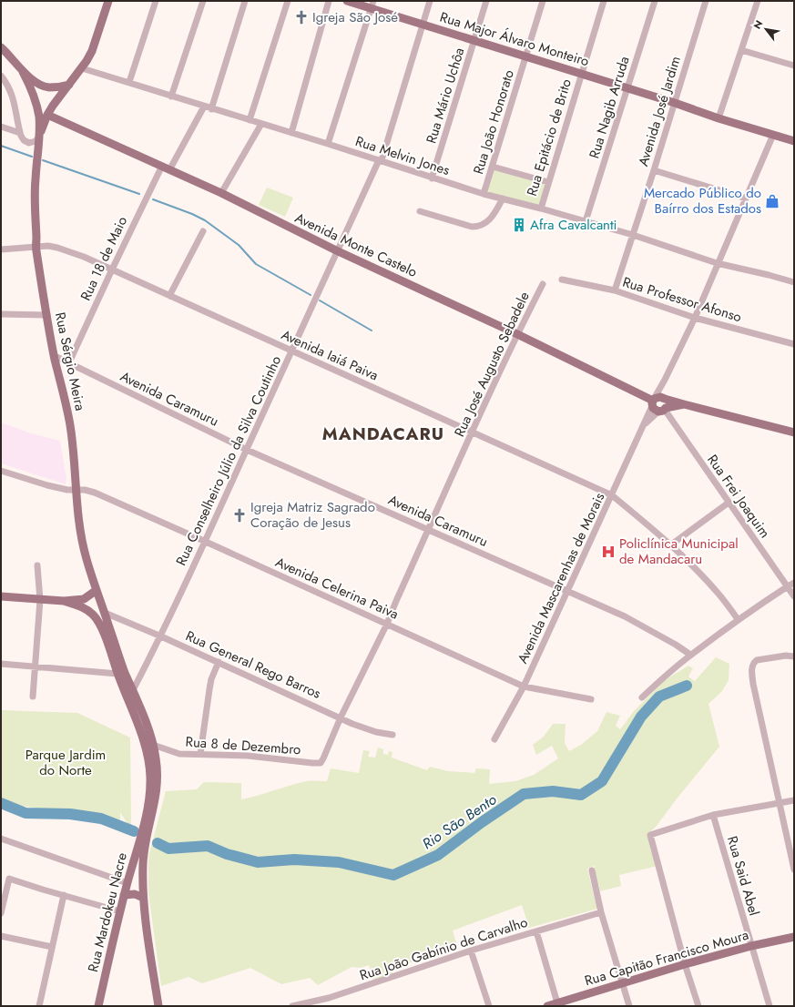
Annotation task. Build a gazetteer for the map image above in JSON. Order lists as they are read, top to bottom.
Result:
{
  "streets": {
    "main road": [
      "Rua Major Álvaro Monteiro",
      "Avenida Monte Castelo",
      "Rua Sérgio Meira",
      "Rua Mardokeu Nacre",
      "Rua Capitão Francisco Moura"
    ],
    "street": [
      "Rua Mário Uchôa",
      "Rua Nagib Arruda",
      "Avenida José Jardim",
      "Rua João Honorato",
      "Rua Epitácio de Brito",
      "Rua Melvin Jones",
      "Rua 18 de Maio",
      "Rua Professor Afonso",
      "Avenida Iaiá Paiva",
      "Rua José Augusto Sebadele",
      "Avenida Caramuru",
      "Rua Conselheiro Júlio da Silva Coutinho",
      "Rua Frei Joaquim",
      "Avenida Mascarenhas de Morais",
      "Avenida Celerina Paiva",
      "Rua General Rego Barros",
      "Rua 8 de Dezembro",
      "Rua Said Abel",
      "Rua João Gabínio de Carvalho"
    ]
  },
  "crossings": [
    ["Rua Major Álvaro Monteiro", "Rua Mário Uchôa"],
    ["Rua Major Álvaro Monteiro", "Rua Nagib Arruda"],
    ["Rua Major Álvaro Monteiro", "Avenida José Jardim"],
    ["Rua Major Álvaro Monteiro", "Rua João Honorato"],
    ["Rua Major Álvaro Monteiro", "Rua Epitácio de Brito"],
    ["Rua Major Álvaro Monteiro", "Rua Conselheiro Júlio da Silva Coutinho"],
    ["Rua Mário Uchôa", "Rua Melvin Jones"],
    ["Rua Nagib Arruda", "Rua Melvin Jones"],
    ["Avenida José Jardim", "Rua Melvin Jones"],
    ["Avenida José Jardim", "Rua Professor Afonso"],
    ["Rua João Honorato", "Rua Melvin Jones"],
    ["Rua Epitácio de Brito", "Rua Melvin Jones"],
    ["Rua Melvin Jones", "Rua Conselheiro Júlio da Silva Coutinho"],
    ["Avenida Monte Castelo", "Rua 18 de Maio"],
    ["Avenida Monte Castelo", "Rua José Augusto Sebadele"],
    ["Avenida Monte Castelo", "Rua Conselheiro Júlio da Silva Coutinho"],
    ["Avenida Monte Castelo", "Rua Frei Joaquim"],
    ["Avenida Monte Castelo", "Avenida Mascarenhas de Morais"],
    ["Rua 18 de Maio", "Avenida Iaiá Paiva"],
    ["Rua 18 de Maio", "Avenida Caramuru"],
    ["Avenida Iaiá Paiva", "Rua Sérgio Meira"],
    ["Avenida Iaiá Paiva", "Rua José Augusto Sebadele"],
    ["Avenida Iaiá Paiva", "Rua Conselheiro Júlio da Silva Coutinho"],
    ["Avenida Iaiá Paiva", "Avenida Mascarenhas de Morais"],
    ["Rua Sérgio Meira", "Avenida Caramuru"],
    ["Rua Sérgio Meira", "Rua Conselheiro Júlio da Silva Coutinho"],
    ["Rua Sérgio Meira", "Avenida Celerina Paiva"],
    ["Rua Sérgio Meira", "Rua General Rego Barros"],
    ["Rua Sérgio Meira", "Rua 8 de Dezembro"],
    ["Rua José Augusto Sebadele", "Avenida Caramuru"],
    ["Rua José Augusto Sebadele", "Avenida Celerina Paiva"],
    ["Rua José Augusto Sebadele", "Rua General Rego Barros"],
    ["Rua José Augusto Sebadele", "Rua 8 de Dezembro"],
    ["Avenida Caramuru", "Rua Conselheiro Júlio da Silva Coutinho"],
    ["Avenida Caramuru", "Avenida Mascarenhas de Morais"],
    ["Rua Conselheiro Júlio da Silva Coutinho", "Avenida Celerina Paiva"],
    ["Rua Conselheiro Júlio da Silva Coutinho", "Rua General Rego Barros"],
    ["Rua Frei Joaquim", "Avenida Mascarenhas de Morais"],
    ["Avenida Mascarenhas de Morais", "Avenida Celerina Paiva"],
    ["Rua Said Abel", "Rua Capitão Francisco Moura"]
  ],
  "districts": ["MANDACARU"],
  "water": ["Rio São Bento"],
  "parks": ["Parque Jardim do Norte"],
  "places": {
    "church": ["Igreja São José", "Igreja Matriz Sagrado Coração de Jesus"],
    "shop": ["Mercado Público do Baírro dos Estados"],
    "building": ["Afra Cavalcanti"],
    "hospital": ["Policlínica Municipal de Mandacaru"]
  },
  "north": "top left"
}
